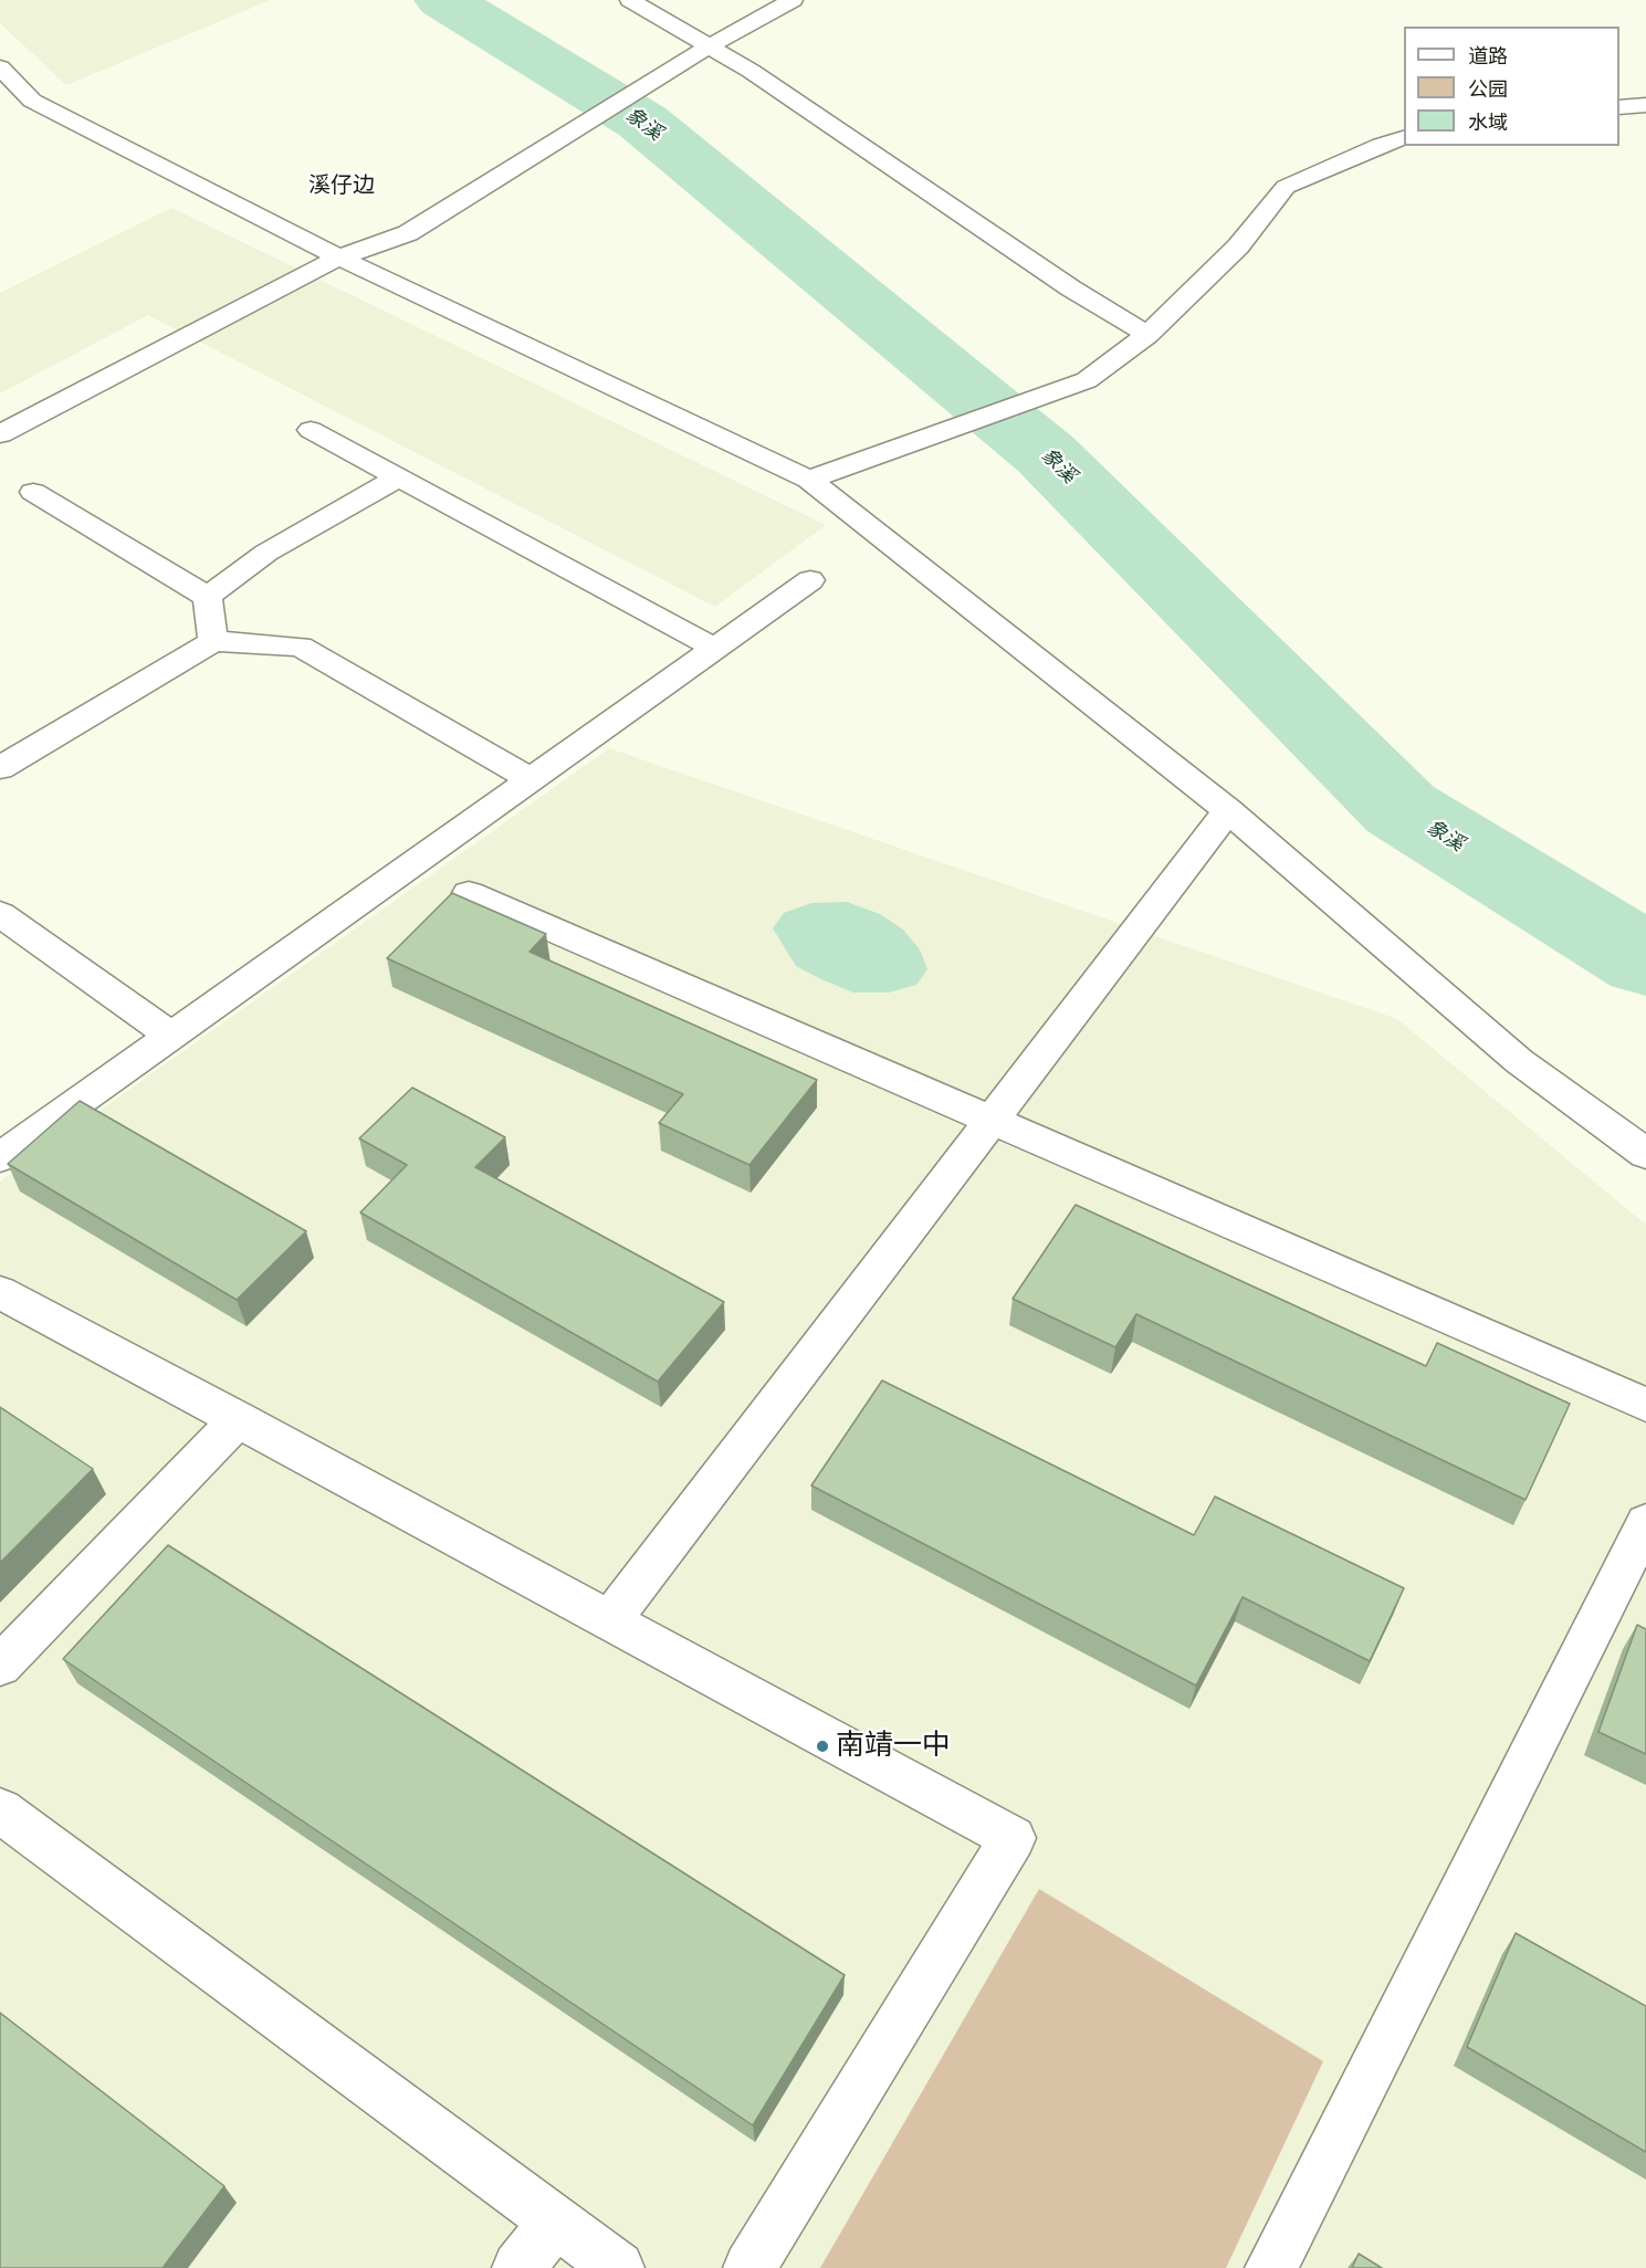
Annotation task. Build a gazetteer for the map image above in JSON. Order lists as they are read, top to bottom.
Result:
{
  "districts": ["溪仔边"],
  "water": ["象溪"],
  "places": ["南靖一中"],
  "legend": ["道路", "公园", "水域"]
}
